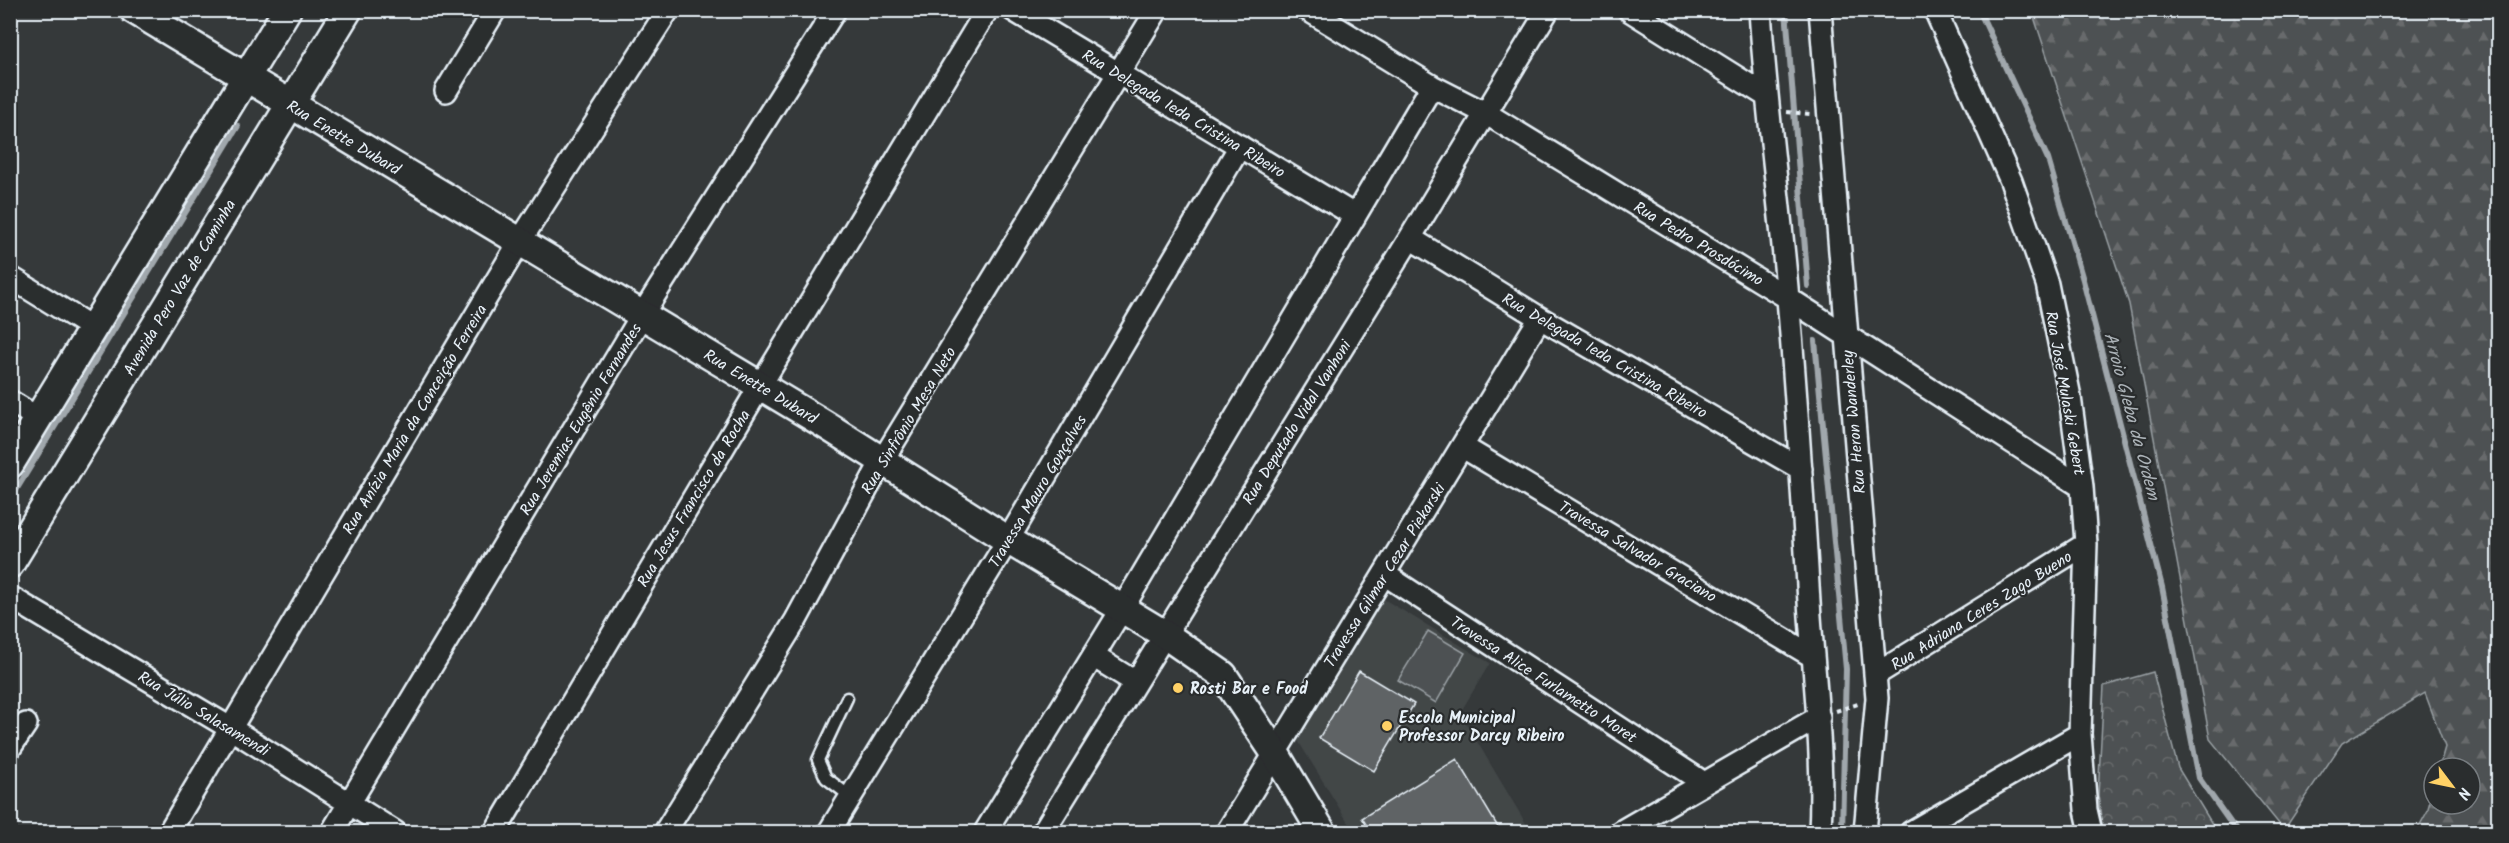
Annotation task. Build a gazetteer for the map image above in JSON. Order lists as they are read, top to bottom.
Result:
{
  "streets": {
    "street": [
      "Rua Delegada Ieda Cristina Ribeiro",
      "Rua Enette Dubard",
      "Rua Pedro Prosdócimo",
      "Avenida Pero Vaz de Caminha",
      "Rua José Mulaski Gebert",
      "Rua Anízia Maria da Conceição Ferreira",
      "Rua Jeremias Eugênio Fernandes",
      "Rua Sinfrônio Mesa Neto",
      "Rua Deputado Vidal Vanhoni",
      "Rua Heron Wanderley",
      "Travessa Mauro Gonçalves",
      "Rua Jesus Francisco da Rocha",
      "Travessa Salvador Graciano",
      "Travessa Gilmar Cezar Piekarski",
      "Rua Adriana Ceres Zago Bueno",
      "Travessa Alice Furlametto Moret",
      "Rua Júlio Salasamendi"
    ]
  },
  "crossings": [
    ["Rua Delegada Ieda Cristina Ribeiro", "Rua Sinfrônio Mesa Neto"],
    ["Rua Delegada Ieda Cristina Ribeiro", "Rua Deputado Vidal Vanhoni"],
    ["Rua Delegada Ieda Cristina Ribeiro", "Travessa Mauro Gonçalves"],
    ["Rua Delegada Ieda Cristina Ribeiro", "Travessa Gilmar Cezar Piekarski"],
    ["Rua Enette Dubard", "Avenida Pero Vaz de Caminha"],
    ["Rua Enette Dubard", "Rua Anízia Maria da Conceição Ferreira"],
    ["Rua Enette Dubard", "Rua Jeremias Eugênio Fernandes"],
    ["Rua Enette Dubard", "Rua Sinfrônio Mesa Neto"],
    ["Rua Enette Dubard", "Rua Deputado Vidal Vanhoni"],
    ["Rua Enette Dubard", "Travessa Mauro Gonçalves"],
    ["Rua Enette Dubard", "Rua Jesus Francisco da Rocha"],
    ["Rua Enette Dubard", "Travessa Gilmar Cezar Piekarski"],
    ["Rua Pedro Prosdócimo", "Rua José Mulaski Gebert"],
    ["Rua Pedro Prosdócimo", "Rua Deputado Vidal Vanhoni"],
    ["Rua Pedro Prosdócimo", "Rua Heron Wanderley"],
    ["Rua José Mulaski Gebert", "Rua Adriana Ceres Zago Bueno"],
    ["Rua Anízia Maria da Conceição Ferreira", "Rua Júlio Salasamendi"],
    ["Rua Jeremias Eugênio Fernandes", "Rua Júlio Salasamendi"],
    ["Rua Heron Wanderley", "Rua Adriana Ceres Zago Bueno"],
    ["Travessa Salvador Graciano", "Travessa Gilmar Cezar Piekarski"],
    ["Travessa Gilmar Cezar Piekarski", "Travessa Alice Furlametto Moret"]
  ],
  "water": ["Arroio Gleba da Ordem"],
  "places": ["Rosti Bar e Food", "Escola Municipal Professor Darcy Ribeiro"],
  "north": "bottom right"
}
